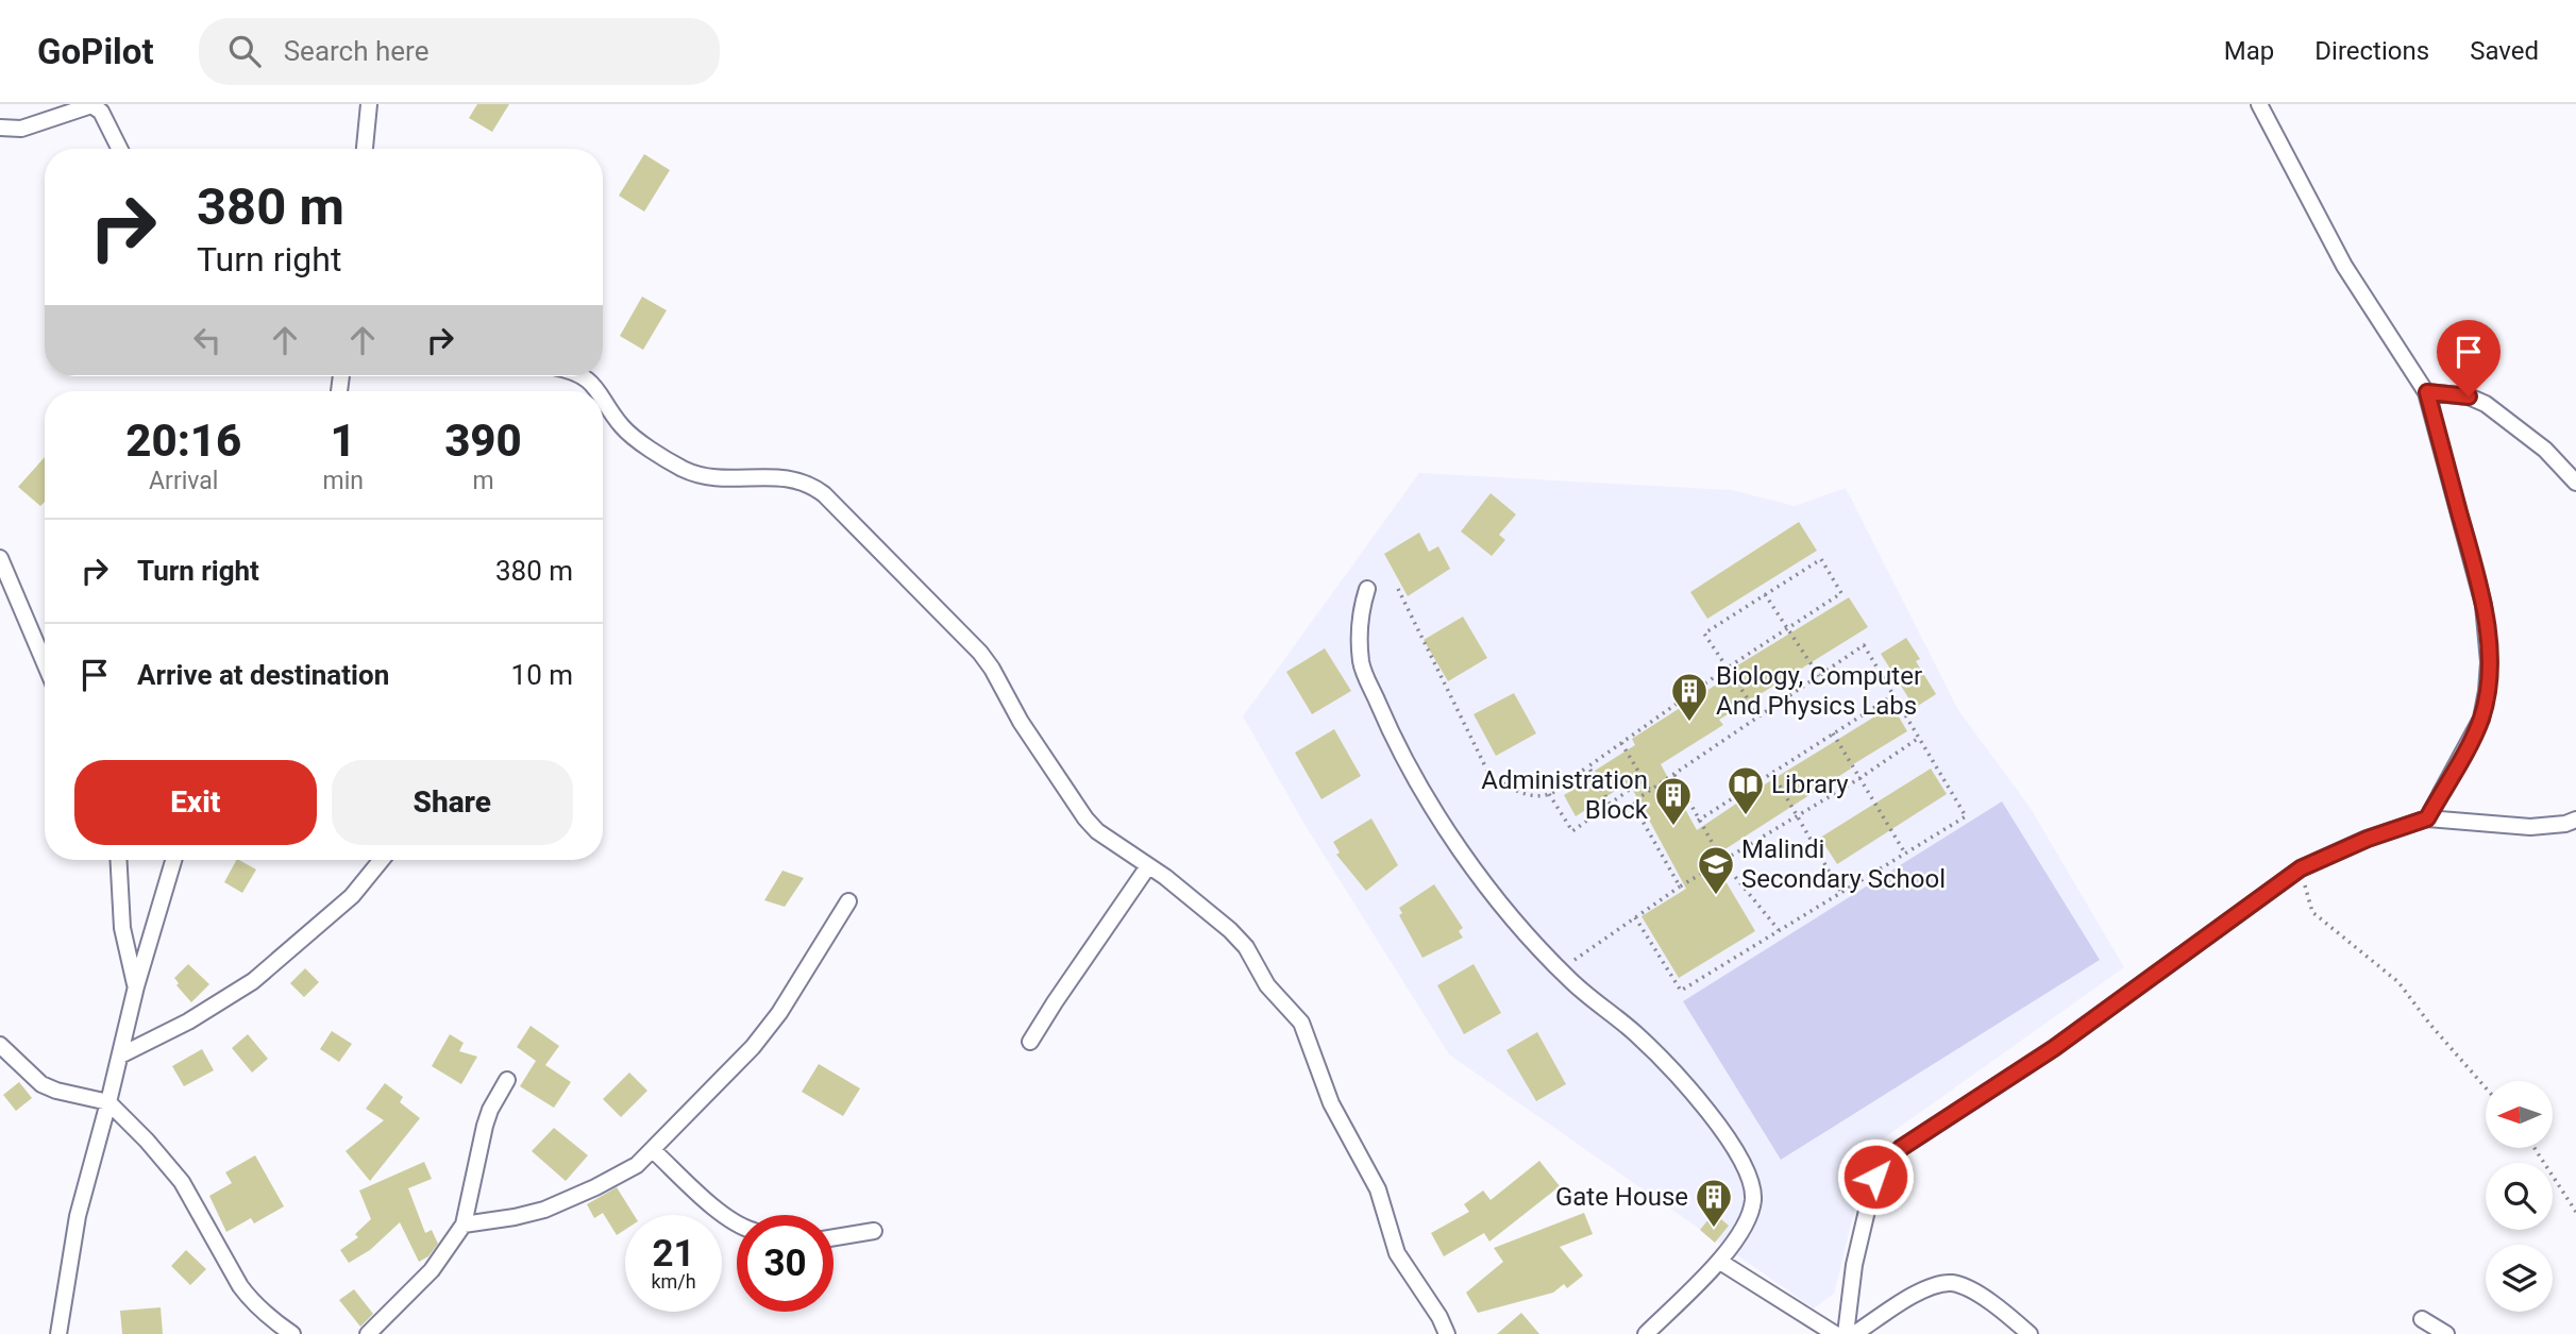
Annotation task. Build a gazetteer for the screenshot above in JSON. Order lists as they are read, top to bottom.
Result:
{
  "places": {
    "building": ["Biology, Computer And Physics Labs", "Administration Block", "Gate House"],
    "library": ["Library"],
    "school or university": ["Malindi Secondary School"]
  },
  "north": "left",
  "page": {
    "header": "GoPilot",
    "search": "Search here",
    "nav": ["Map", "Directions", "Saved"],
    "turn": ["380 m", "Turn right"],
    "eta": [
      "20:16",
      "Arrival",
      "1",
      "min",
      "390",
      "m"
    ],
    "list": [
      {
        "name": "Turn right",
        "value": "380 m"
      },
      {
        "name": "Arrive at destination",
        "value": "10 m"
      }
    ],
    "buttons": ["Exit", "Share"],
    "speed": "21 km/h",
    "limit": "30"
  }
}
